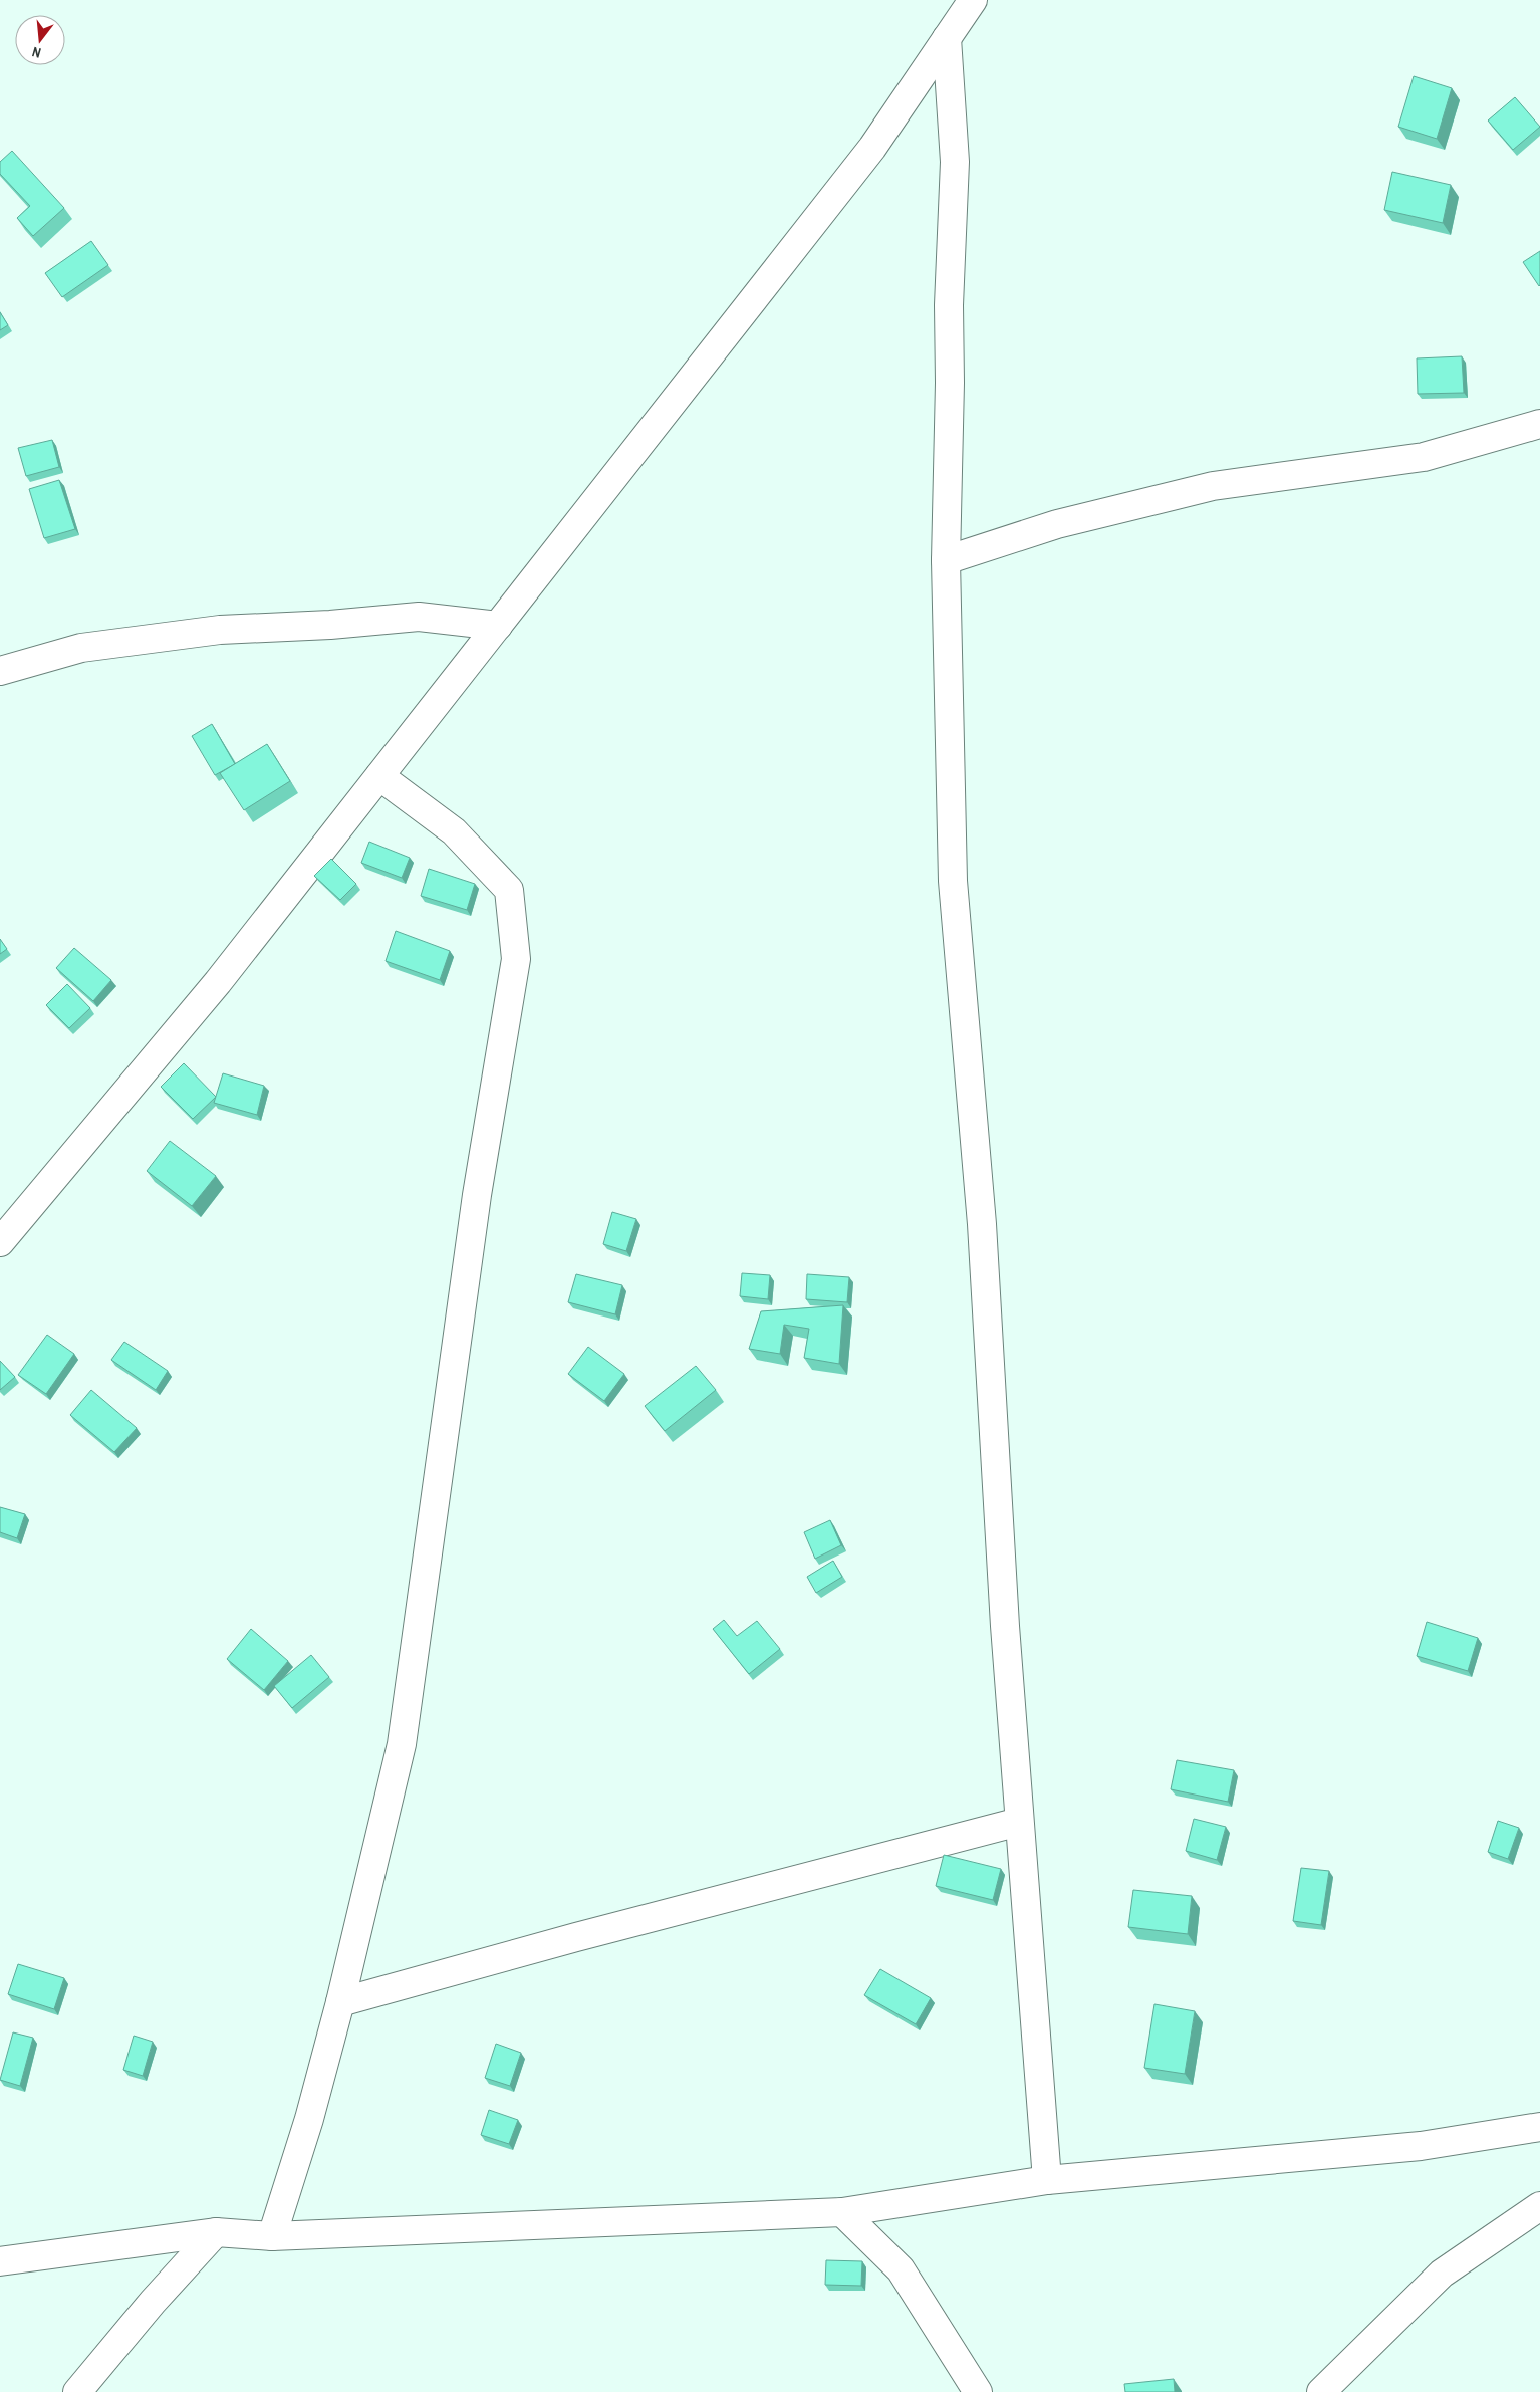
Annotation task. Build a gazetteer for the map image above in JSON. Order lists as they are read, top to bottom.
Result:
{
  "north": "bottom"
}
